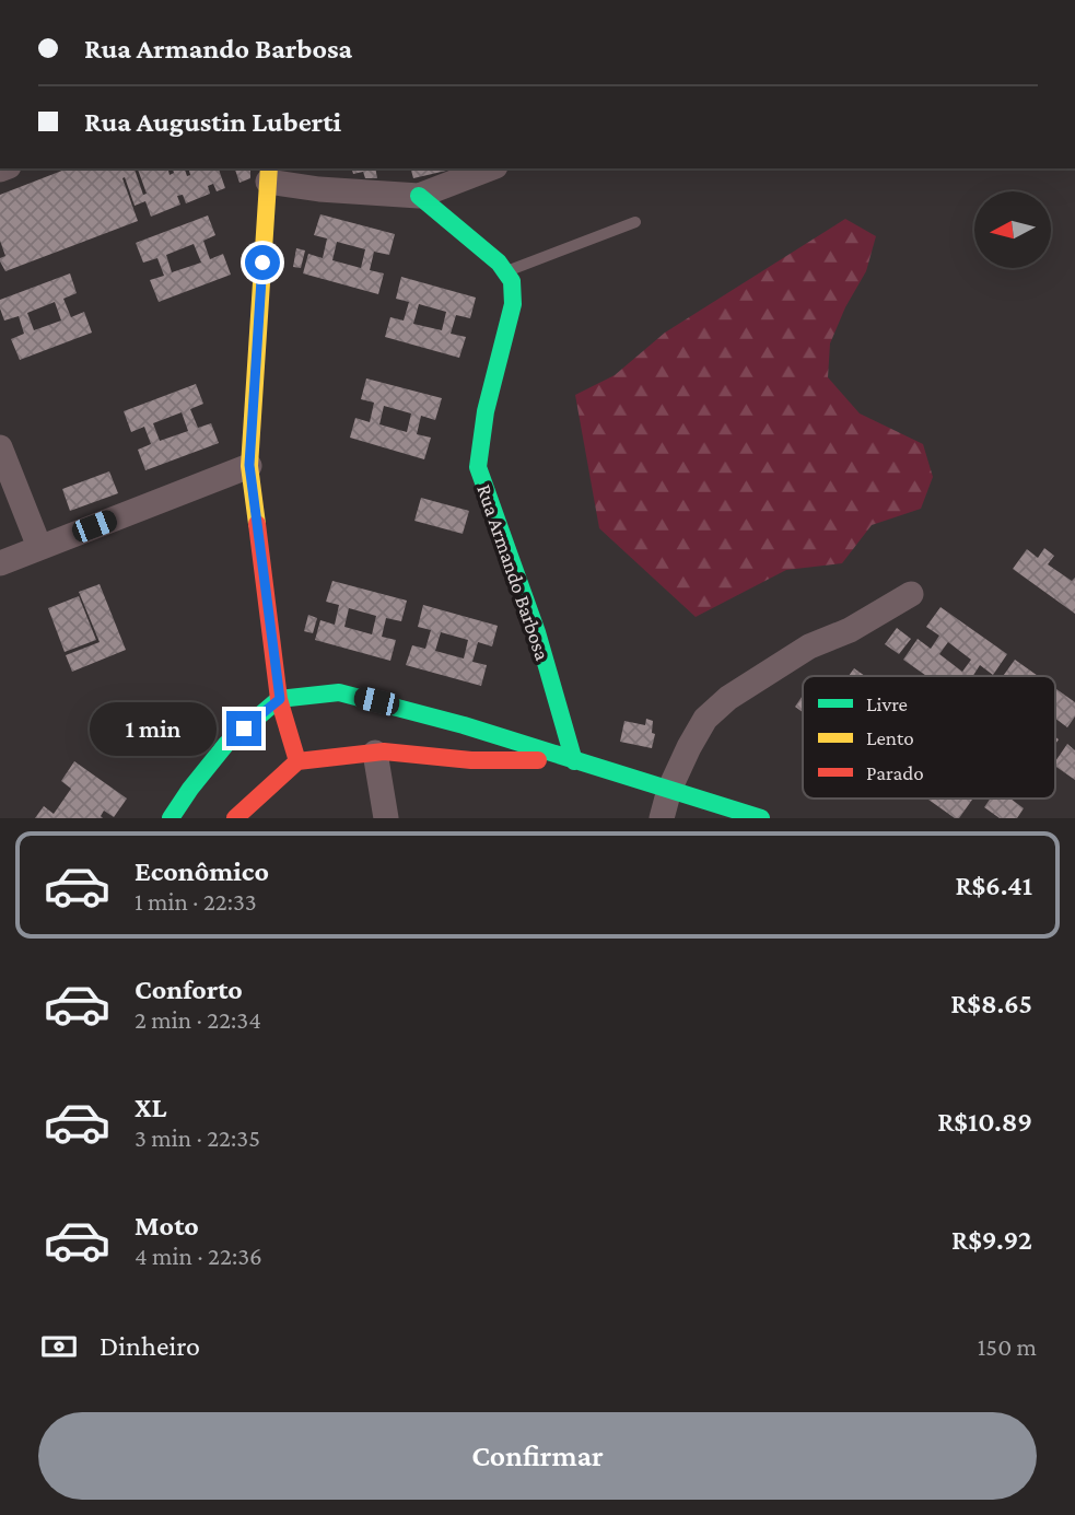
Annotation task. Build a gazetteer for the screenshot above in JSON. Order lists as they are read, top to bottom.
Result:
{
  "streets": {
    "street": ["Rua Armando Barbosa"]
  },
  "legend": ["Livre", "Lento", "Parado"],
  "north": "left",
  "page": {
    "banner": ["Rua Armando Barbosa", "Rua Augustin Luberti"],
    "bubble": "1 min",
    "list": [
      {
        "name": "Econômico",
        "note": "1 min · 22:33",
        "value": "R$6.41"
      },
      {
        "name": "Conforto",
        "note": "2 min · 22:34",
        "value": "R$8.65"
      },
      {
        "name": "XL",
        "note": "3 min · 22:35",
        "value": "R$10.89"
      },
      {
        "name": "Moto",
        "note": "4 min · 22:36",
        "value": "R$9.92"
      }
    ],
    "pay": ["Dinheiro", "150 m"],
    "buttons": "Confirmar"
  }
}
